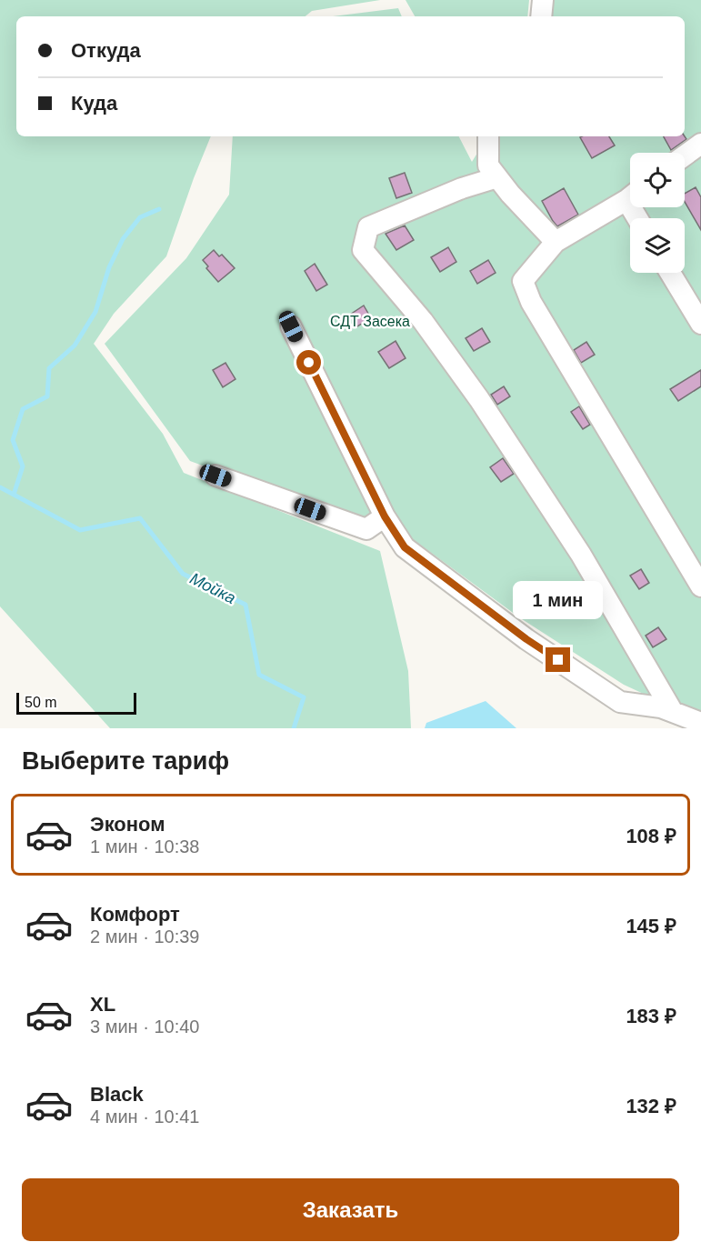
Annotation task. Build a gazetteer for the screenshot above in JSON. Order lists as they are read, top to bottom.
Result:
{
  "water": ["Мойка"],
  "parks": ["СДТ Засека"],
  "scale_bar": "50 m",
  "page": {
    "banner": ["Откуда", "Куда"],
    "bubble": "1 мин",
    "scale": "50 m",
    "heading": "Выберите тариф",
    "list": [
      {
        "name": "Эконом",
        "note": "1 мин · 10:38",
        "value": "108 ₽"
      },
      {
        "name": "Комфорт",
        "note": "2 мин · 10:39",
        "value": "145 ₽"
      },
      {
        "name": "XL",
        "note": "3 мин · 10:40",
        "value": "183 ₽"
      },
      {
        "name": "Black",
        "note": "4 мин · 10:41",
        "value": "132 ₽"
      }
    ],
    "buttons": "Заказать"
  }
}
